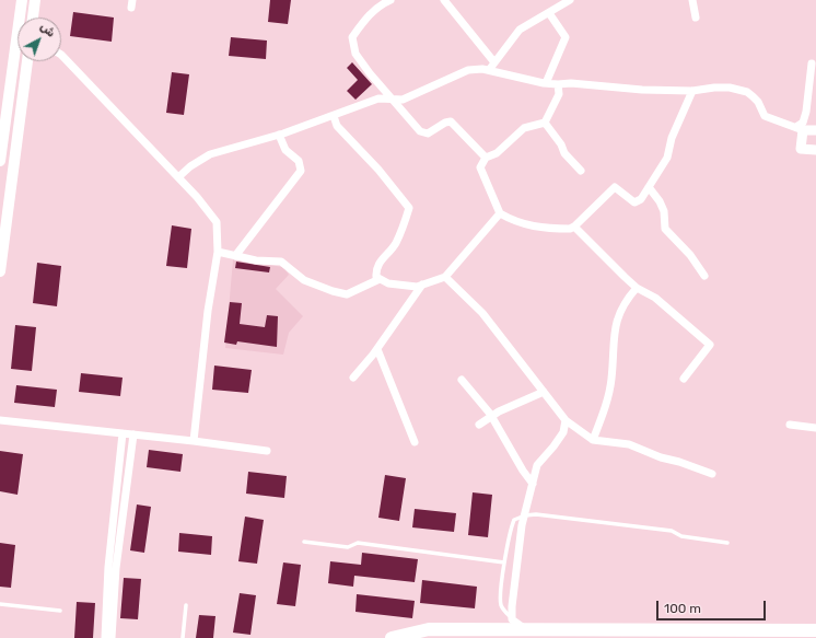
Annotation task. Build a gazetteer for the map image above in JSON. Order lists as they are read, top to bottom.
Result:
{
  "scale_bar": "100 m",
  "north": "top right"
}
